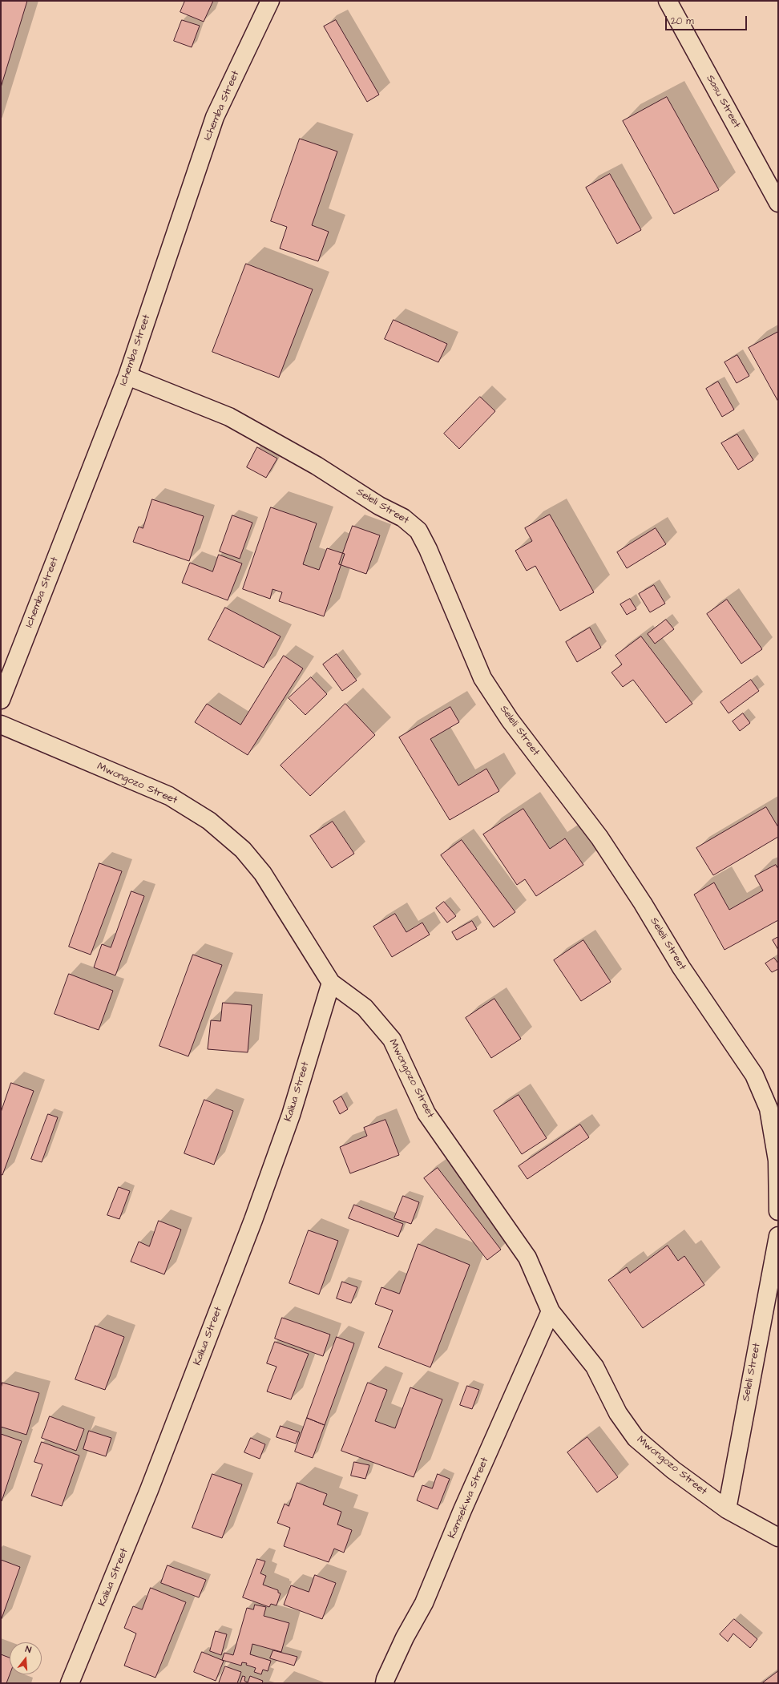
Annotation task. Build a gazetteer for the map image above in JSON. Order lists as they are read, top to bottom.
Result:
{
  "streets": {
    "street": [
      "Sasu Street",
      "Ichemba Street",
      "Seleli Street",
      "Mwongozo Street",
      "Kaliua Street",
      "Kamsekwa Street"
    ]
  },
  "crossings": [
    ["Ichemba Street", "Seleli Street"],
    ["Seleli Street", "Mwongozo Street"],
    ["Mwongozo Street", "Kaliua Street"],
    ["Mwongozo Street", "Kamsekwa Street"]
  ],
  "scale_bar": "20 m",
  "north": "top"
}
